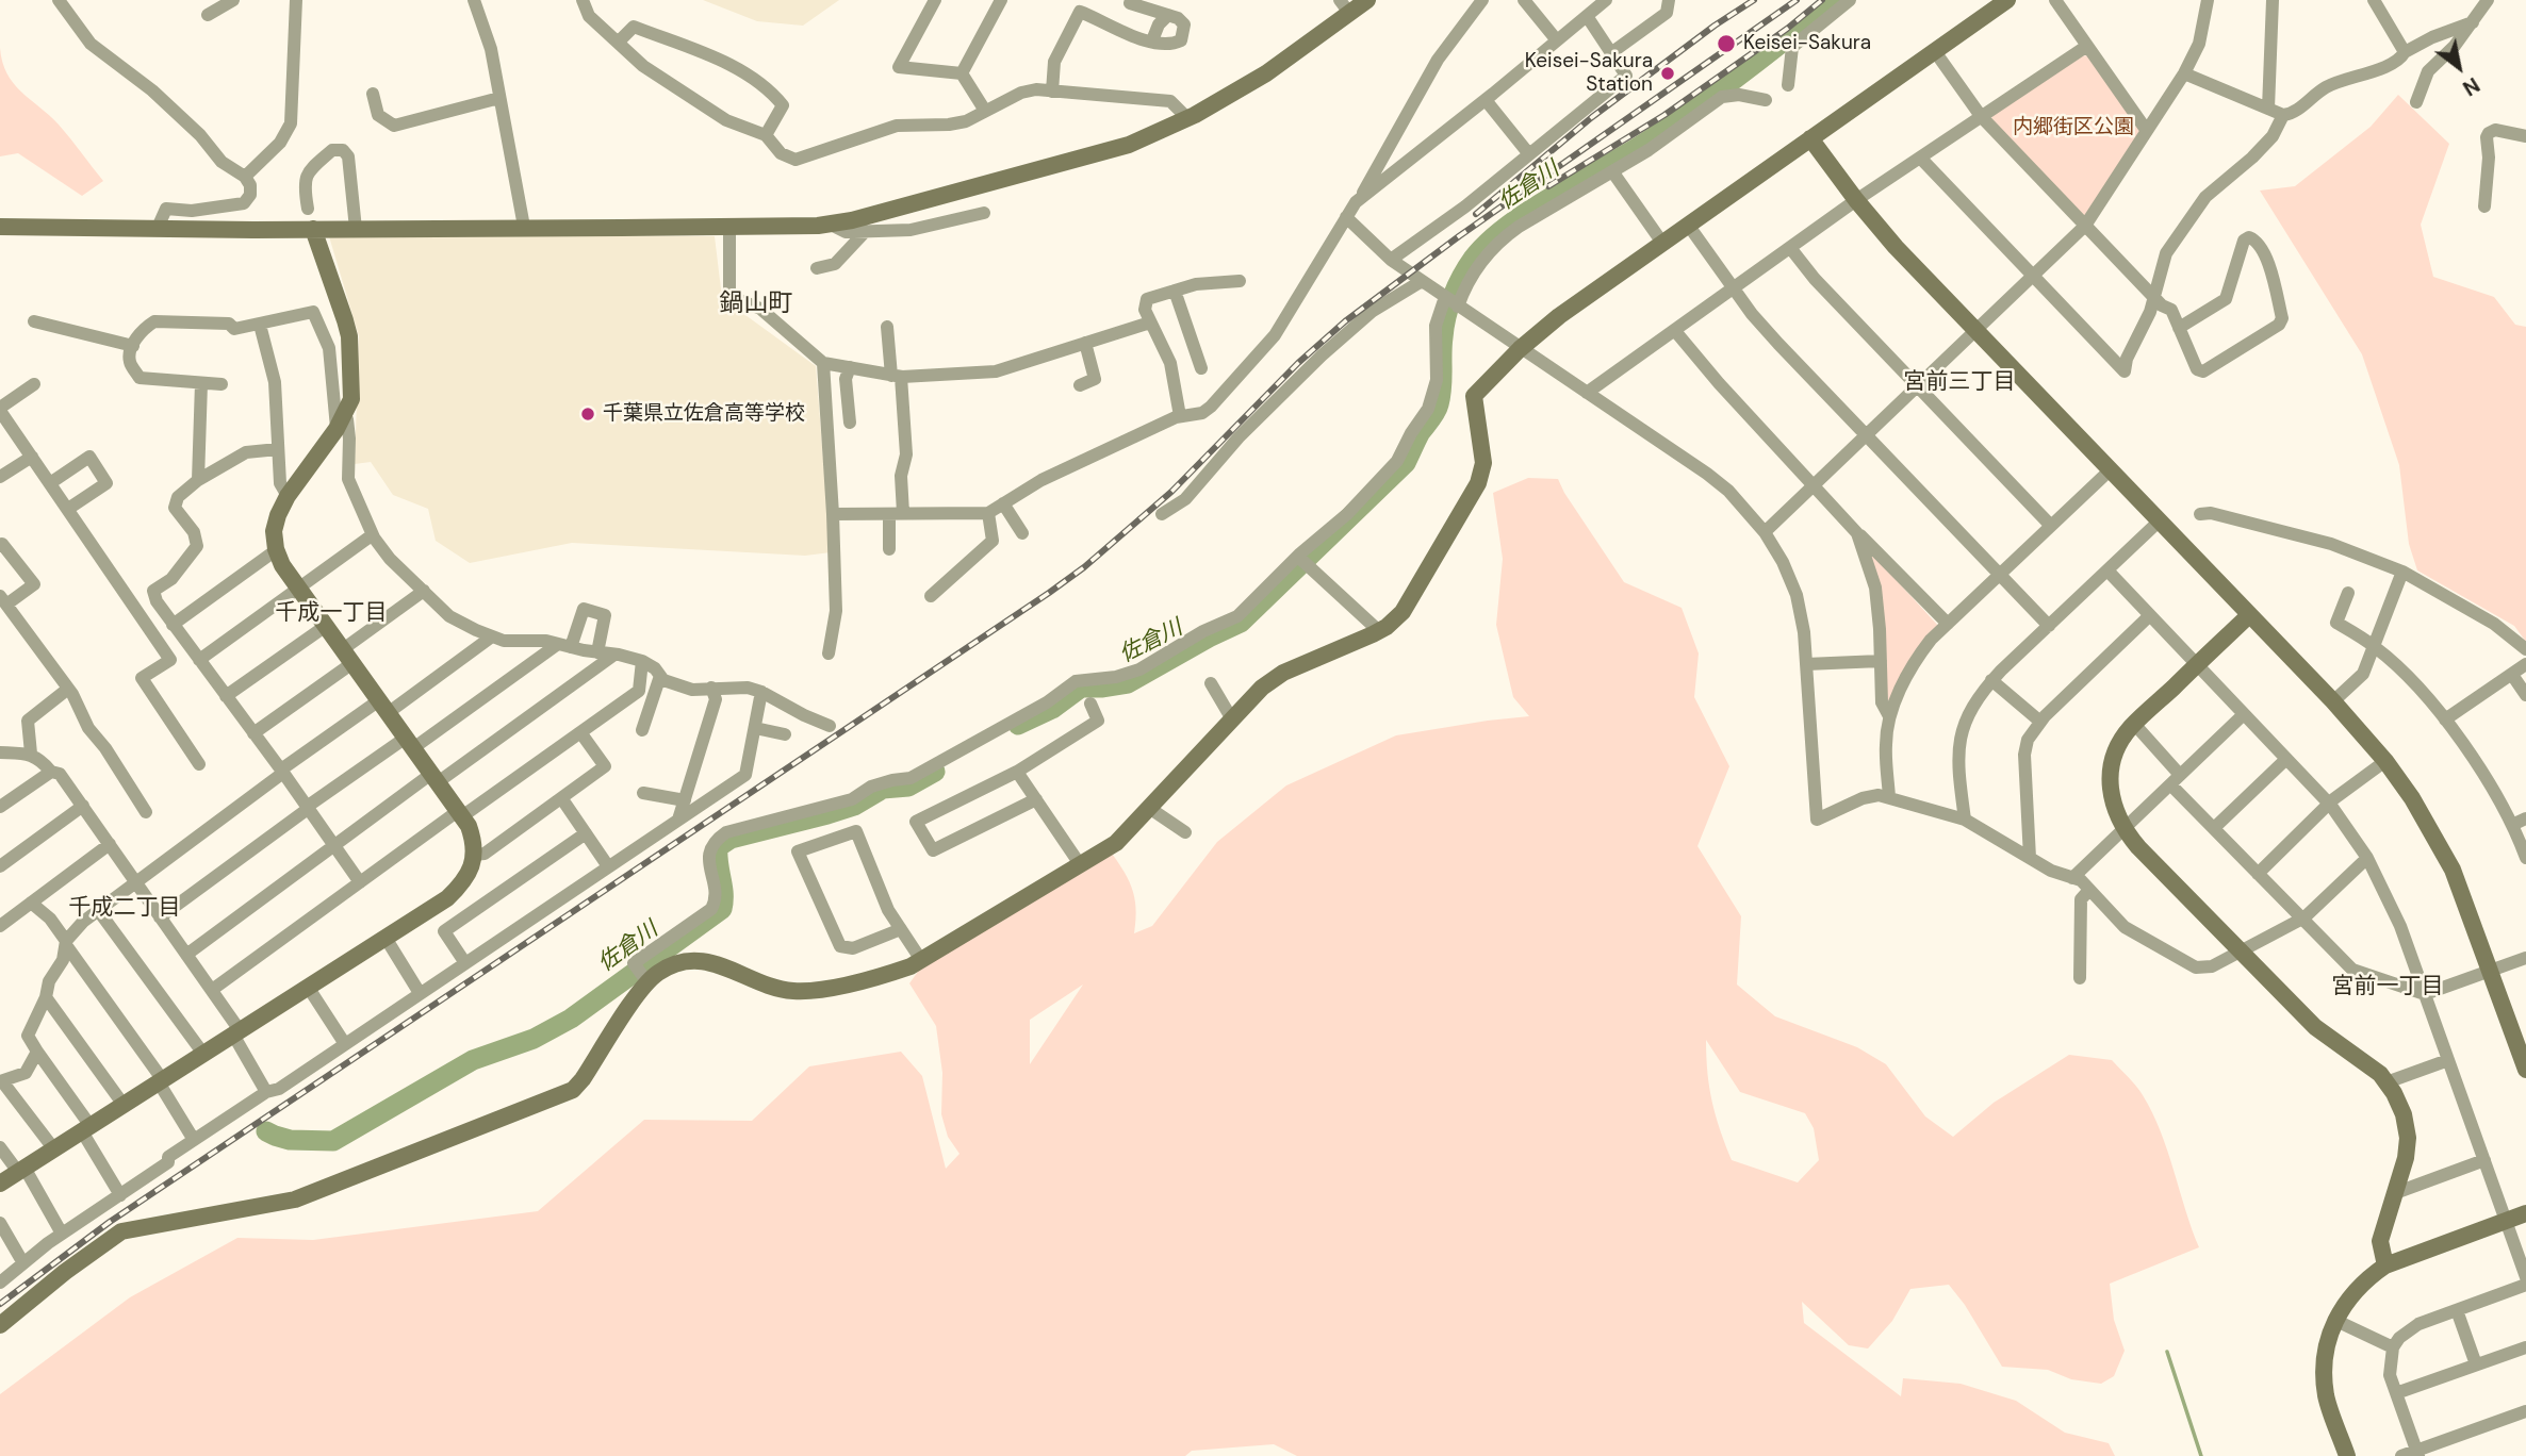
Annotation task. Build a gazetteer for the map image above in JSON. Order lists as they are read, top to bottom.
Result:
{
  "districts": [
    "鍋山町",
    "宮前三丁目",
    "千成一丁目",
    "千成二丁目",
    "宮前一丁目"
  ],
  "water": ["佐倉川"],
  "parks": ["内郷街区公園"],
  "places": ["Keisei-Sakura", "Keisei-Sakura Station", "千葉県立佐倉高等学校"],
  "north": "bottom right"
}
